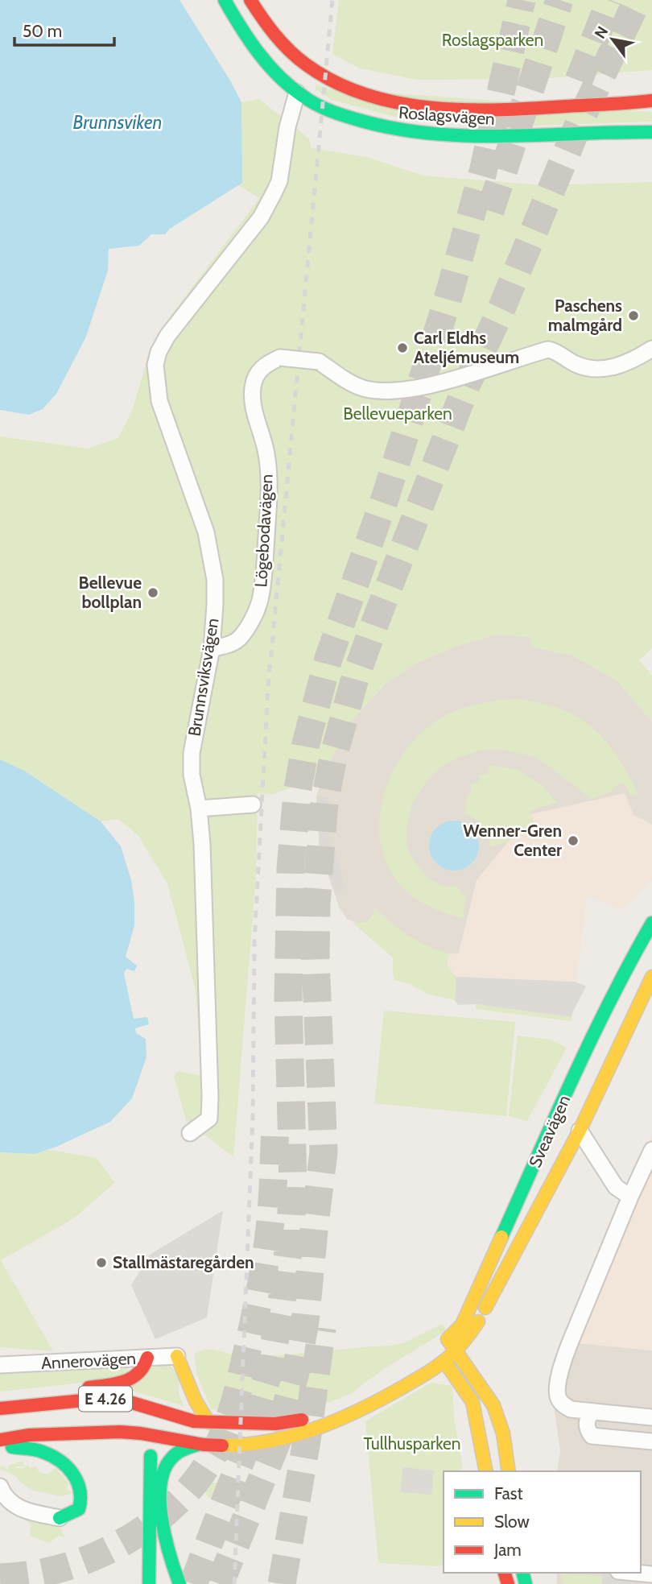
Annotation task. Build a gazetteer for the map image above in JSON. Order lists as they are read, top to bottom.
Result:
{
  "streets": {
    "main road": ["Roslagsvägen", "Sveavägen", "E 4.26"],
    "street": ["Lögebodavägen", "Brunnsviksvägen", "Annerovägen"]
  },
  "crossings": [
    ["Roslagsvägen", "Brunnsviksvägen"],
    ["Lögebodavägen", "Brunnsviksvägen"]
  ],
  "water": ["Brunnsviken"],
  "parks": ["Roslagsparken", "Bellevueparken", "Tullhusparken"],
  "places": [
    "Paschens malmgård",
    "Carl Eldhs Ateljémuseum",
    "Bellevue bollplan",
    "Wenner-Gren Center",
    "Stallmästaregården"
  ],
  "legend": ["Fast", "Slow", "Jam"],
  "scale_bar": "50 m",
  "north": "top left"
}
